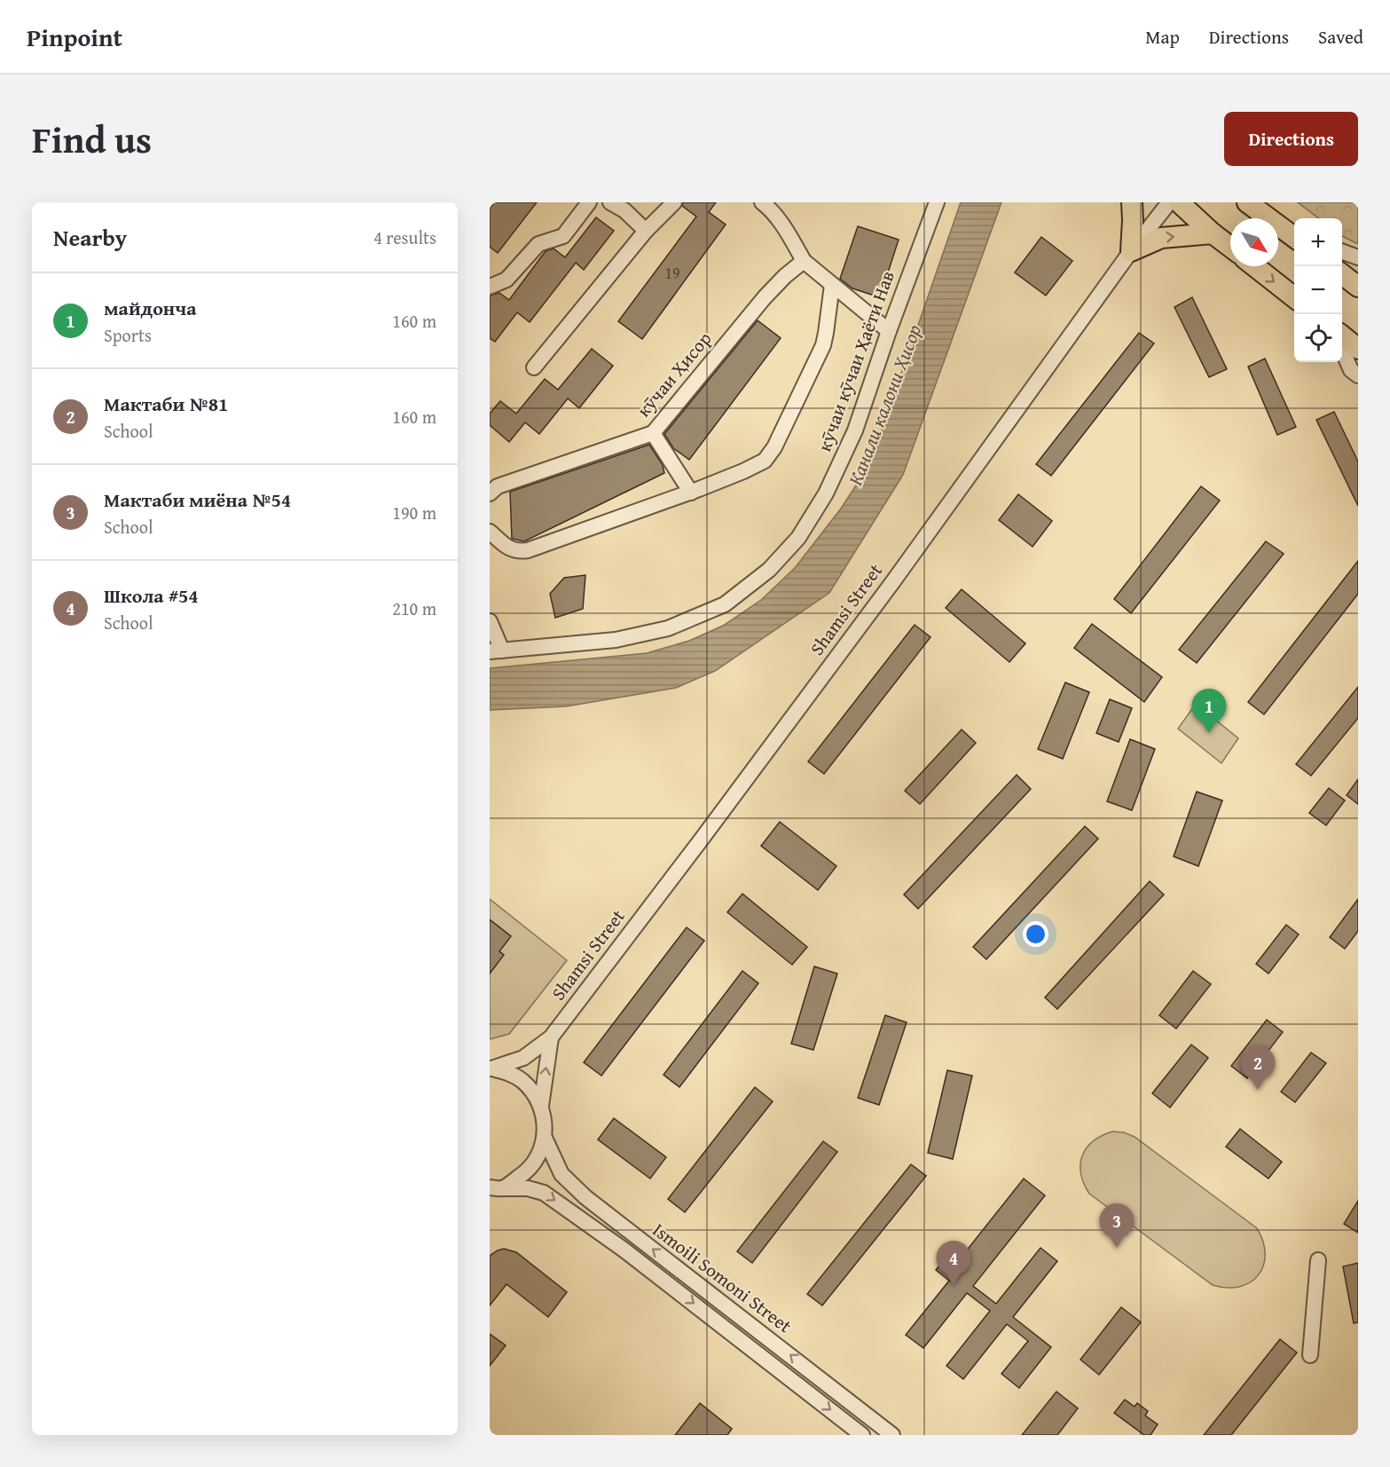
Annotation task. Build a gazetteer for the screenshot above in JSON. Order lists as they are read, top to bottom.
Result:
{
  "streets": {
    "street": [
      "кӯчаи кӯчаи Ҳаёти Нав",
      "кӯчаи Ҳисор",
      "Shamsi Street",
      "Ismoili Somoni Street"
    ]
  },
  "crossings": [
    ["Shamsi Street", "Ismoili Somoni Street"]
  ],
  "water": ["Канали калони Ҳисор"],
  "house_numbers": ["19"],
  "north": "bottom right",
  "page": {
    "header": "Pinpoint",
    "nav": ["Map", "Directions", "Saved"],
    "title": "Find us",
    "buttons": "Directions",
    "heading": ["Nearby", "4 results"],
    "map_buttons": ["+", "−"],
    "list": [
      {
        "mark": "1",
        "name": "майдонча",
        "note": "Sports",
        "value": "160 m"
      },
      {
        "mark": "2",
        "name": "Мактаби №81",
        "note": "School",
        "value": "160 m"
      },
      {
        "mark": "3",
        "name": "Мактаби миёна №54",
        "note": "School",
        "value": "190 m"
      },
      {
        "mark": "4",
        "name": "Школа #54",
        "note": "School",
        "value": "210 m"
      }
    ],
    "pins": [
      "1",
      "2",
      "3",
      "4"
    ]
  }
}
